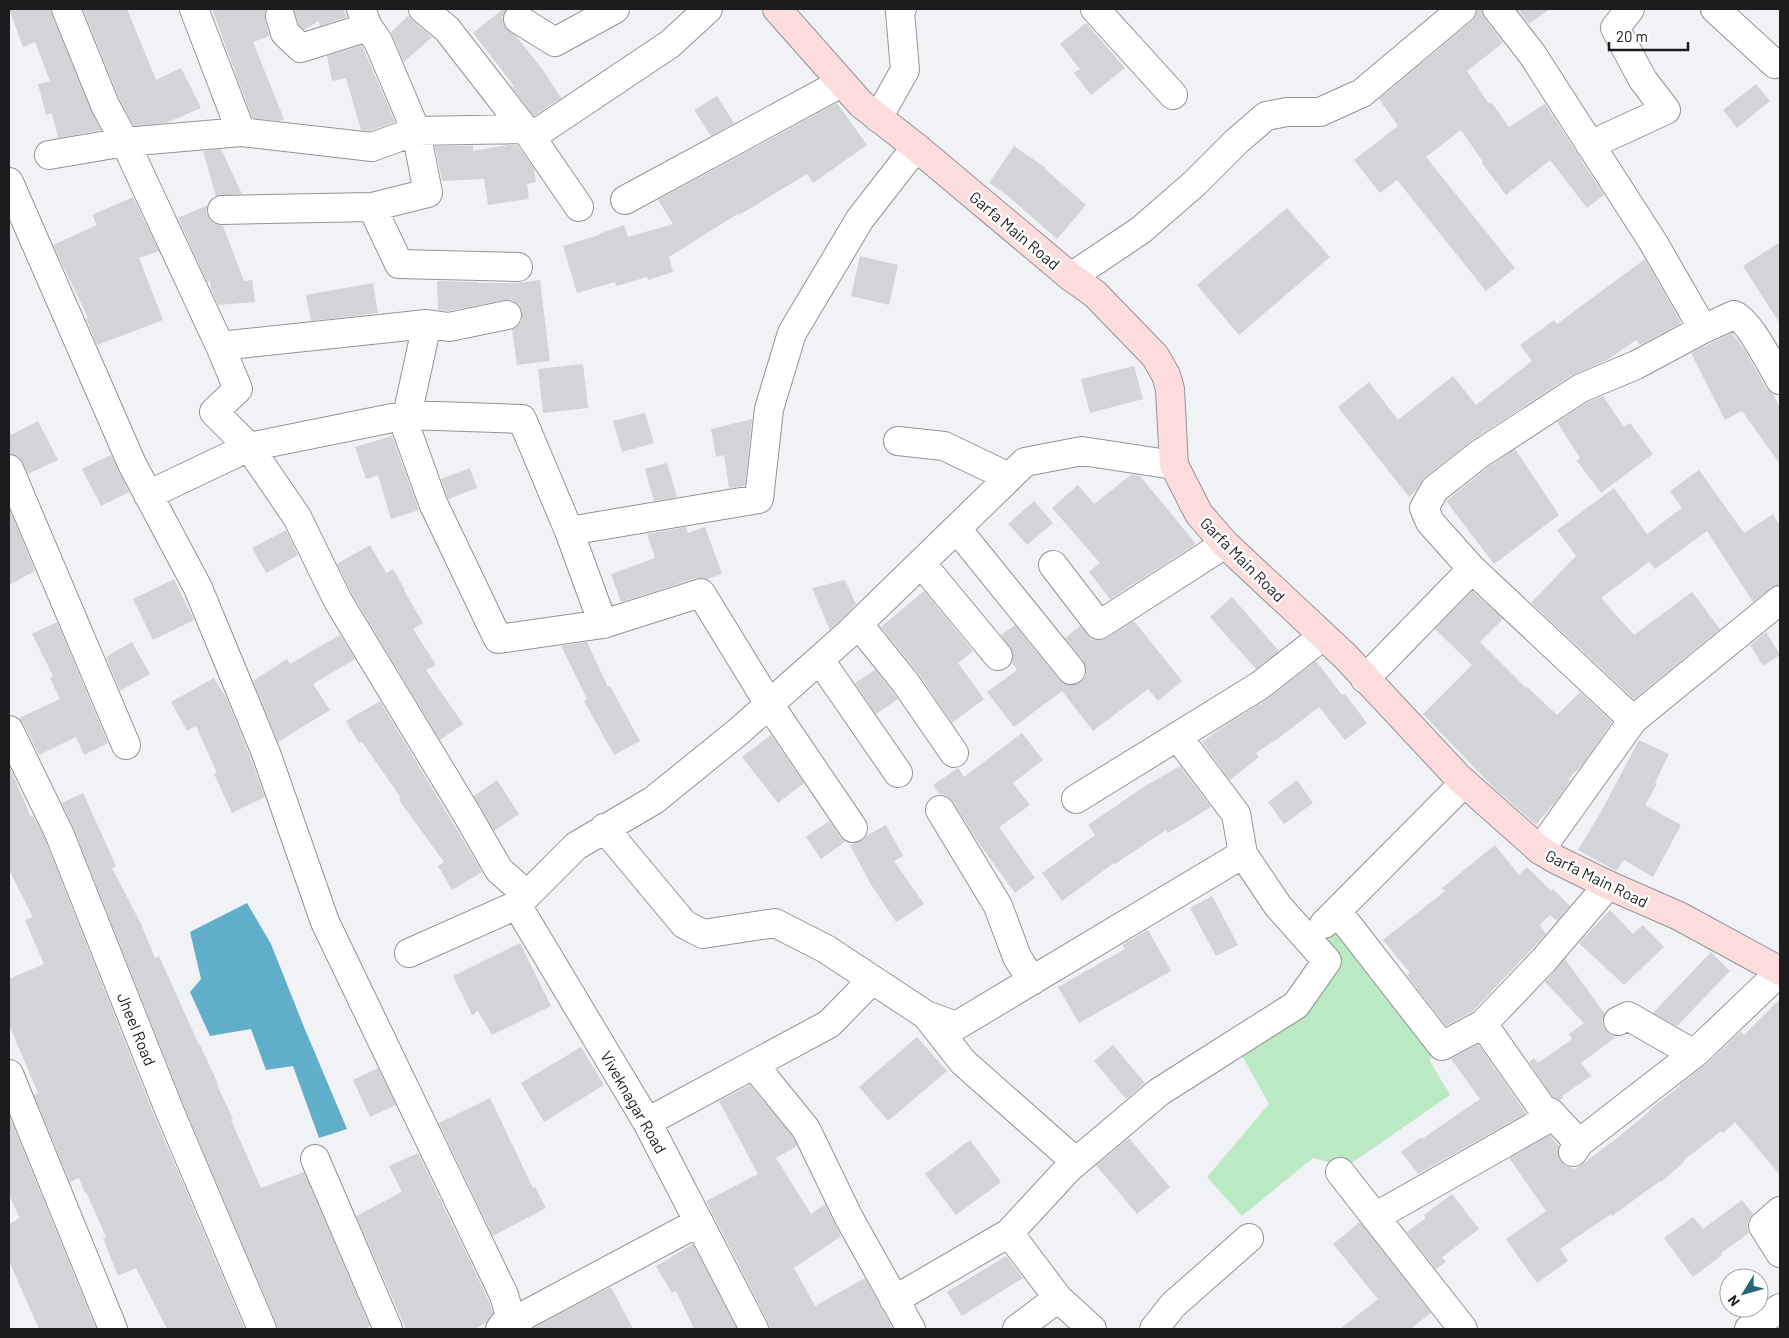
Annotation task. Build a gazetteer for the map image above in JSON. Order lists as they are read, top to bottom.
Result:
{
  "streets": {
    "main road": ["Garfa Main Road"],
    "street": ["Jheel Road", "Viveknagar Road"]
  },
  "scale_bar": "20 m",
  "north": "bottom left"
}
